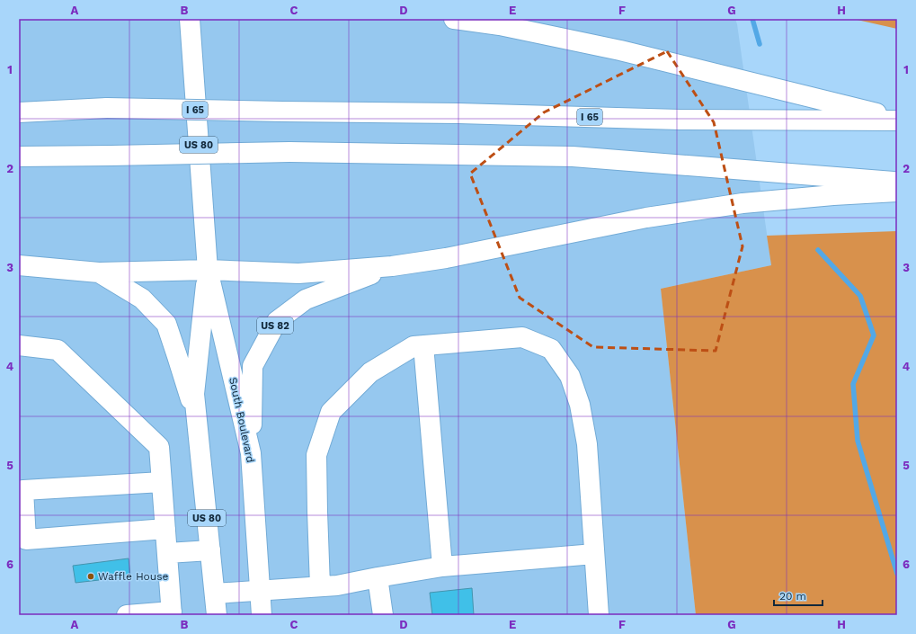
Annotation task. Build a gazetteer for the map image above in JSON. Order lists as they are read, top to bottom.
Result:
{
  "streets": {
    "main road": [
      "I 65",
      "US 80",
      "US 82",
      "South Boulevard"
    ]
  },
  "crossings": [
    ["US 80", "South Boulevard"],
    ["US 82", "South Boulevard"]
  ],
  "places": ["Waffle House"],
  "scale_bar": "20 m",
  "grid": {
    "columns": [
      "A",
      "B",
      "C",
      "D",
      "E",
      "F",
      "G",
      "H"
    ],
    "rows": [
      "1",
      "2",
      "3",
      "4",
      "5",
      "6"
    ]
  }
}
